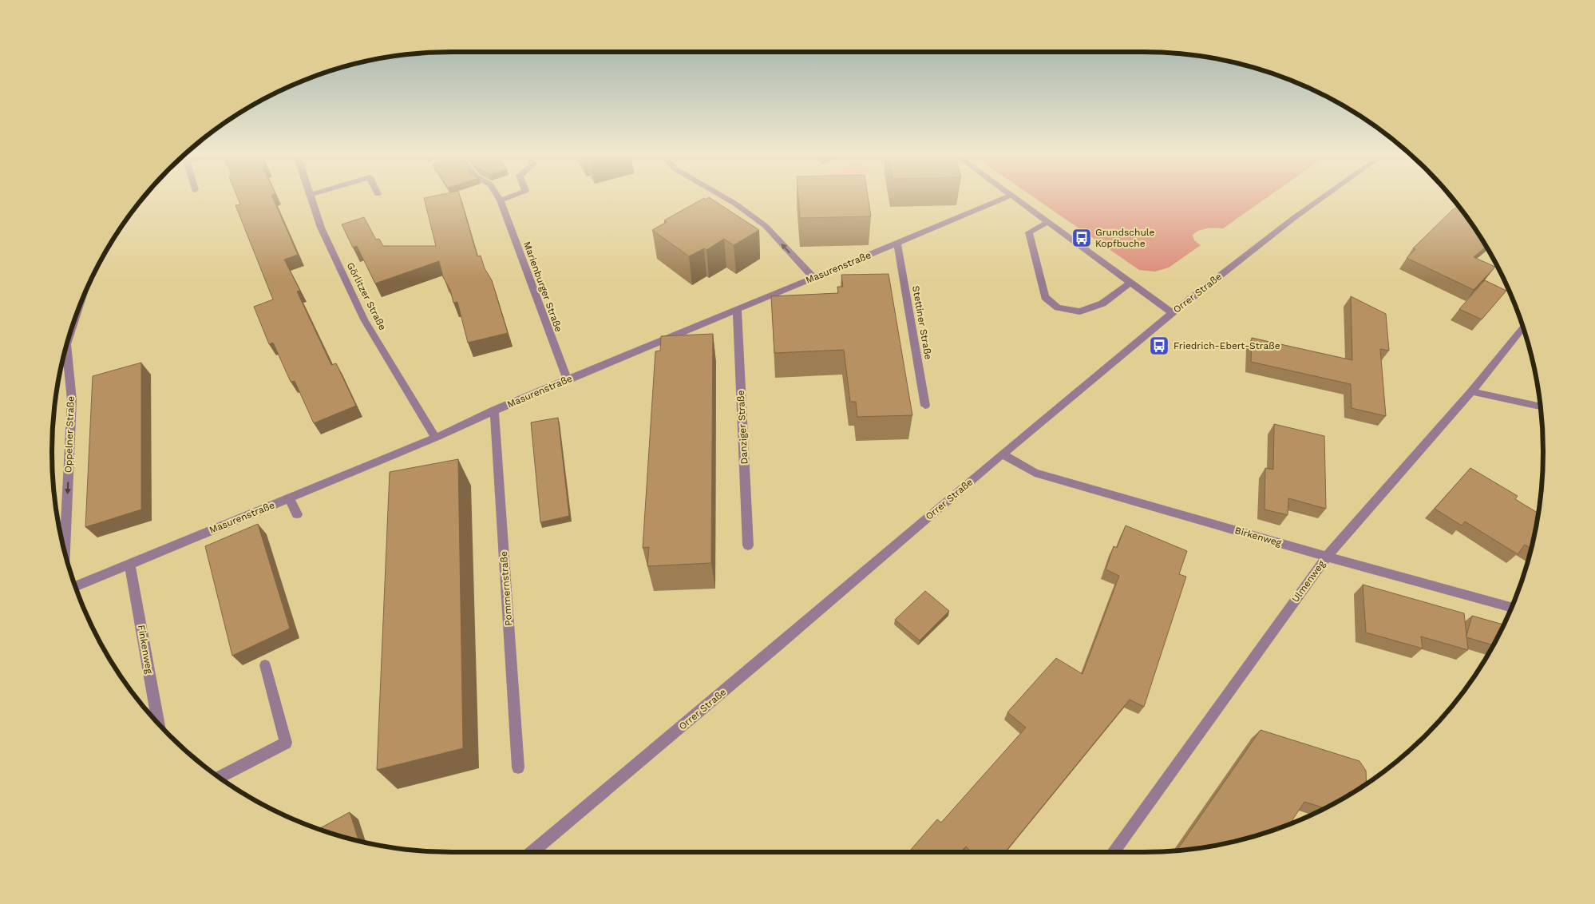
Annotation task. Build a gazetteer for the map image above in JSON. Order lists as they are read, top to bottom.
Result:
{
  "streets": {
    "street": [
      "Masurenstraße",
      "Marienburger Straße",
      "Orrer Straße",
      "Görlitzer Straße",
      "Stettiner Straße",
      "Danziger Straße",
      "Oppelner Straße",
      "Birkenweg",
      "Ulmenweg",
      "Pommernstraße",
      "Finkenweg"
    ]
  },
  "crossings": [
    ["Masurenstraße", "Marienburger Straße"],
    ["Masurenstraße", "Görlitzer Straße"],
    ["Masurenstraße", "Stettiner Straße"],
    ["Masurenstraße", "Danziger Straße"],
    ["Masurenstraße", "Pommernstraße"],
    ["Masurenstraße", "Finkenweg"],
    ["Orrer Straße", "Birkenweg"],
    ["Birkenweg", "Ulmenweg"]
  ],
  "one_way": ["Oppelner Straße"],
  "places": {
    "bus stop": ["Grundschule Kopfbuche", "Friedrich-Ebert-Straße"]
  }
}
